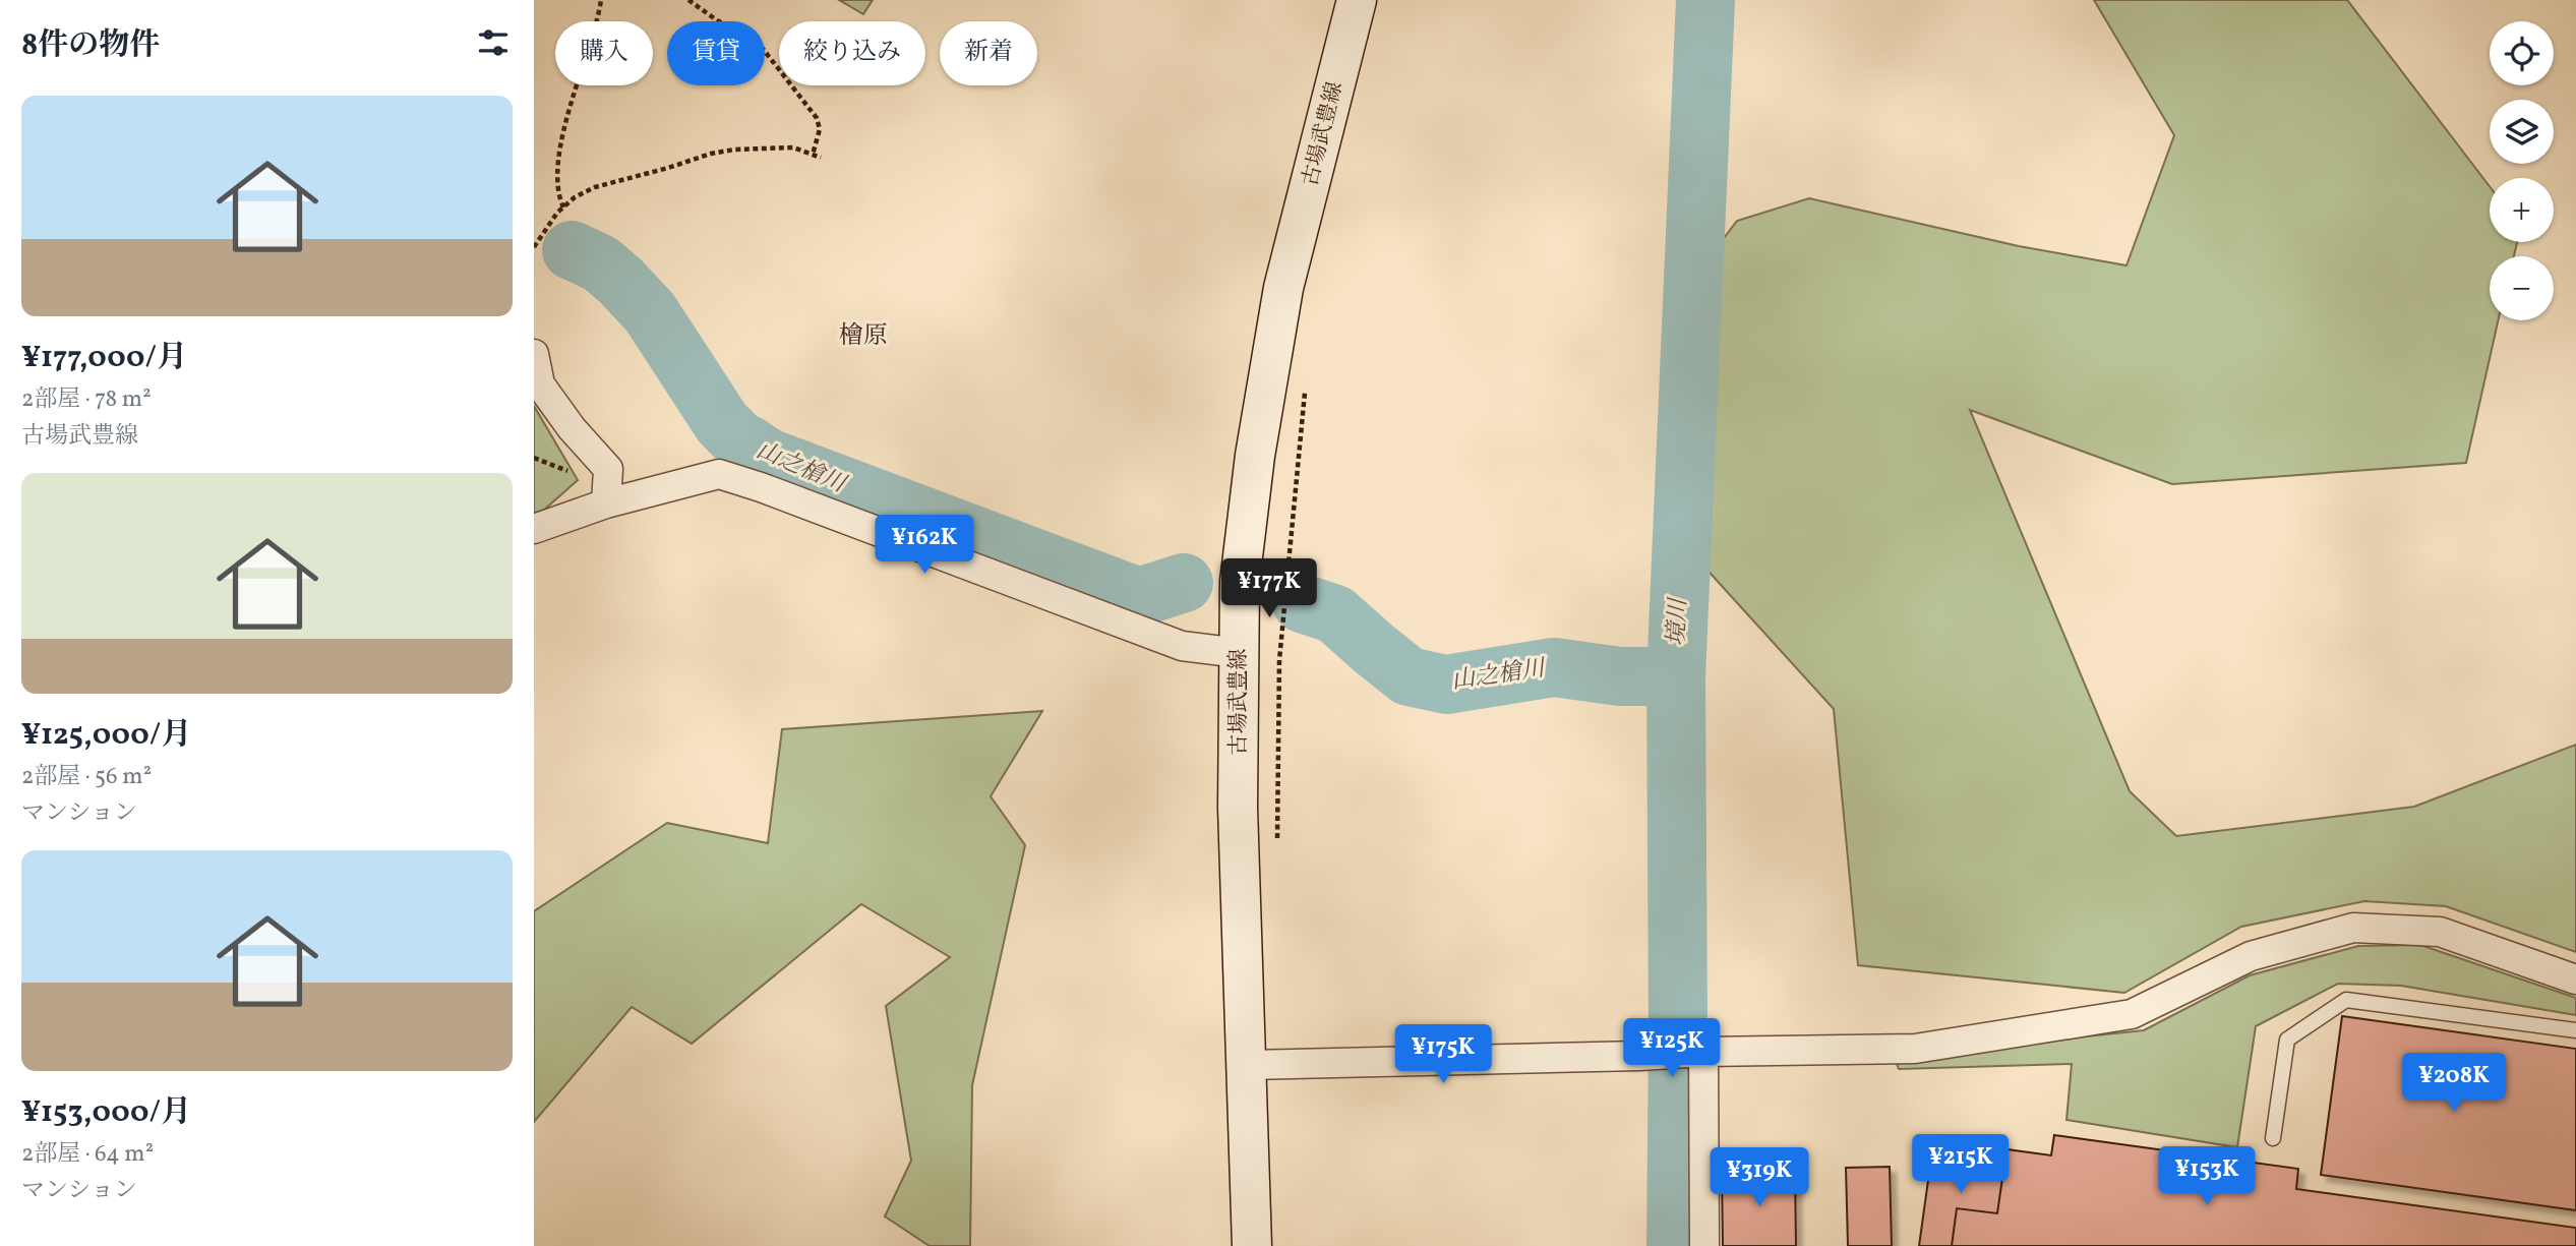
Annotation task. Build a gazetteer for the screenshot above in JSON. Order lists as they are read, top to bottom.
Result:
{
  "streets": {
    "main road": ["古場武豊線"]
  },
  "districts": ["檜原"],
  "water": ["山之槍川", "境川"],
  "page": {
    "heading": "8件の物件",
    "map_buttons": ["+", "−"],
    "chip": [
      "購入",
      "賃貸",
      "絞り込み",
      "新着"
    ],
    "list": [
      {
        "name": "¥177,000/月",
        "note": "2部屋 · 78 m² · 古場武豊線"
      },
      {
        "name": "¥125,000/月",
        "note": "2部屋 · 56 m² · マンション"
      },
      {
        "name": "¥153,000/月",
        "note": "2部屋 · 64 m² · マンション"
      }
    ],
    "price": [
      "¥162K",
      "¥177K",
      "¥125K",
      "¥175K",
      "¥208K",
      "¥215K",
      "¥153K",
      "¥319K"
    ]
  }
}
